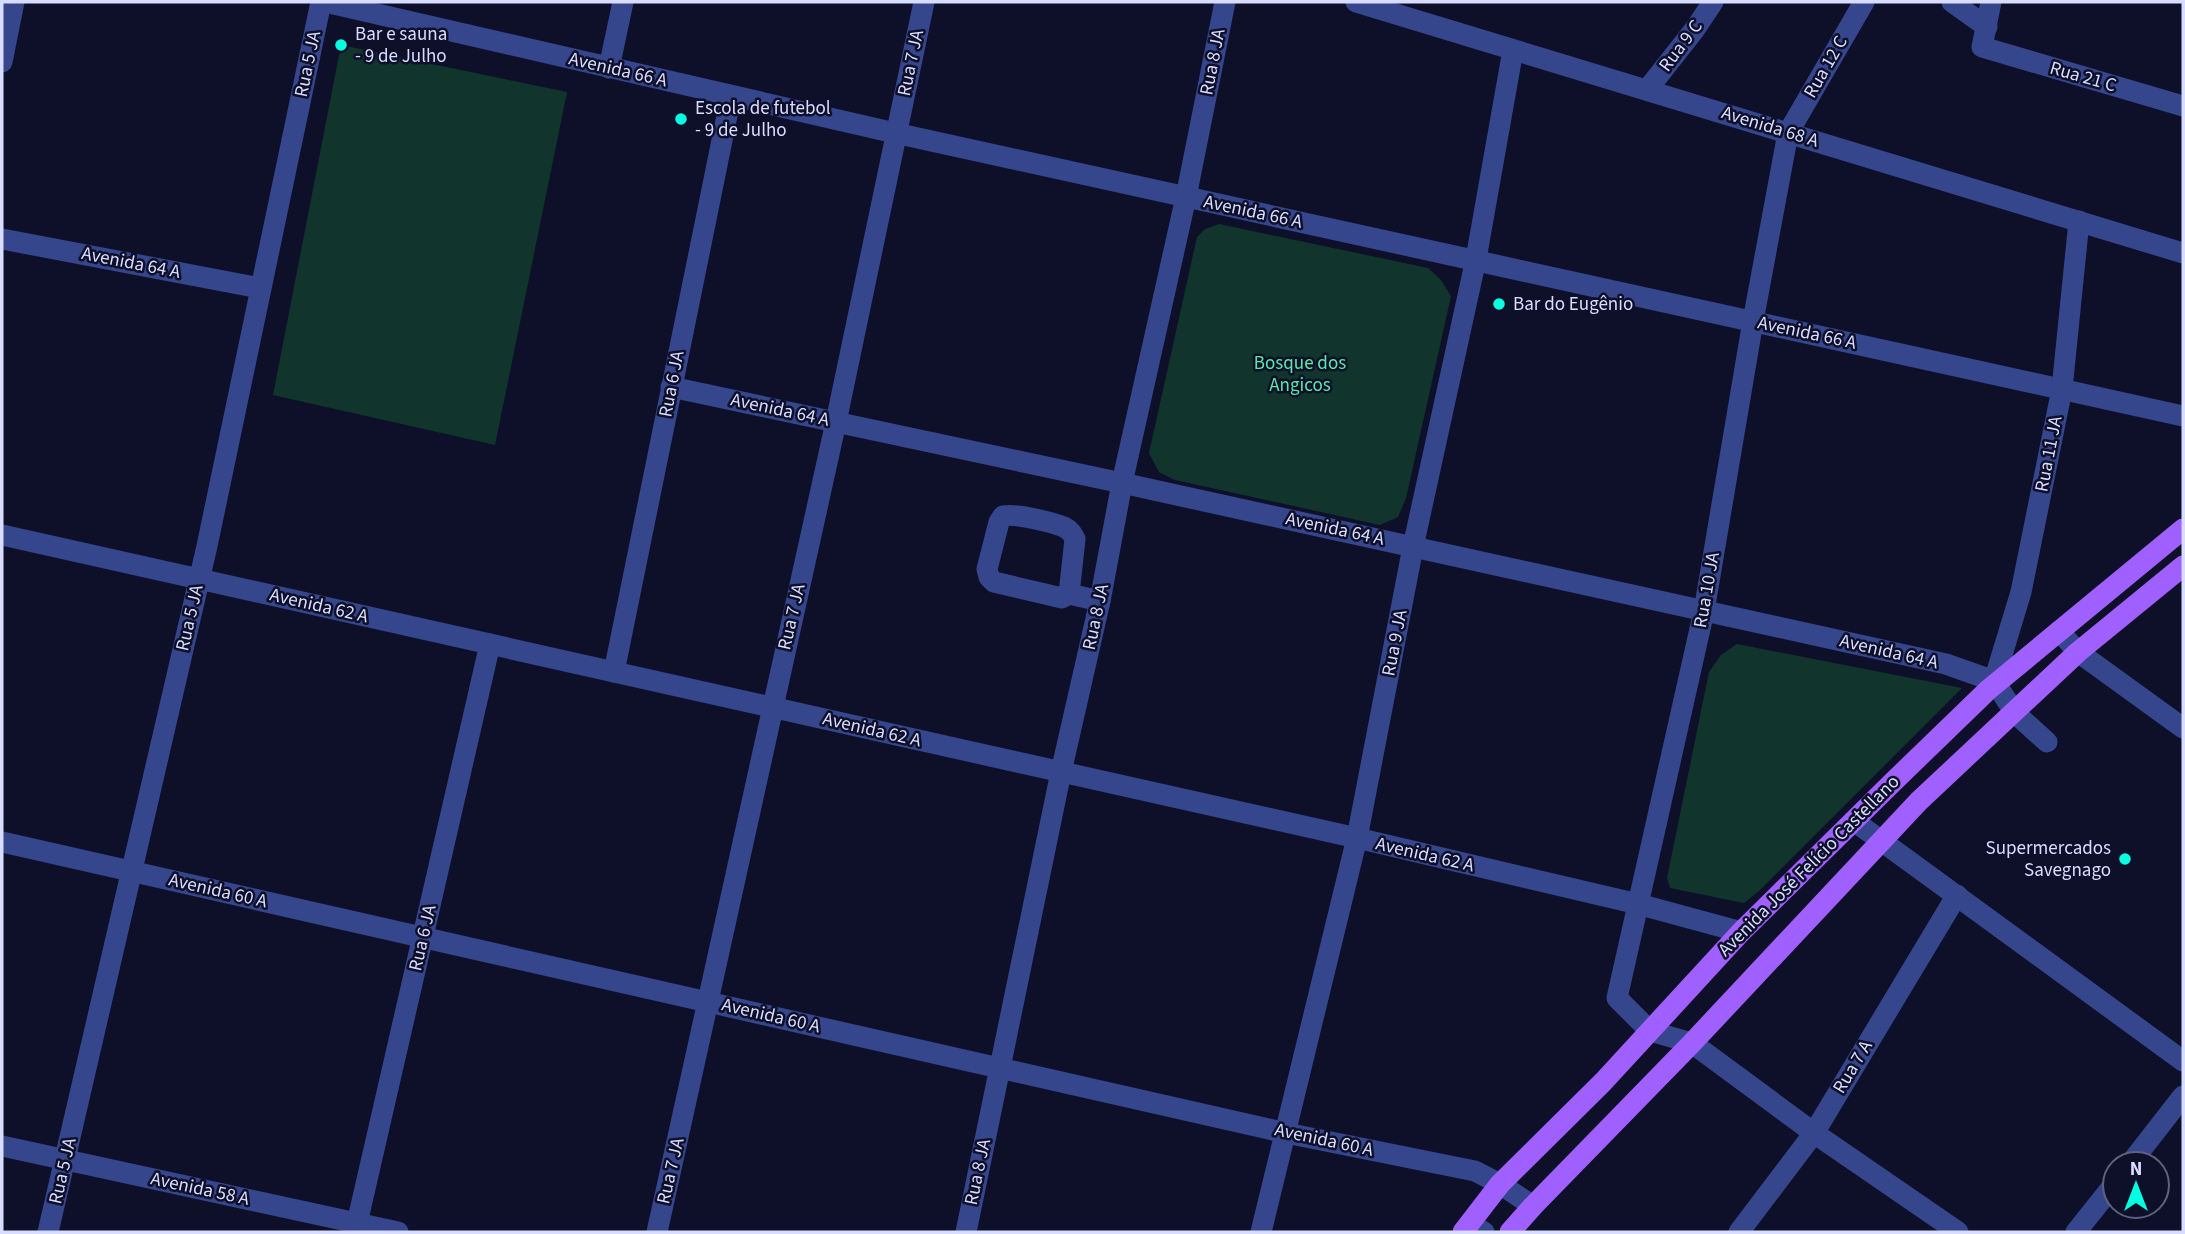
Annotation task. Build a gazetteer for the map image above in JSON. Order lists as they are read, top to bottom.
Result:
{
  "streets": {
    "main road": ["Avenida José Felício Castellano"],
    "street": [
      "Rua 9 C",
      "Rua 8 JA",
      "Rua 7 JA",
      "Rua 5 JA",
      "Rua 12 C",
      "Avenida 66 A",
      "Rua 21 C",
      "Avenida 68 A",
      "Avenida 64 A",
      "Rua 6 JA",
      "Rua 11 JA",
      "Rua 10 JA",
      "Avenida 62 A",
      "Rua 9 JA",
      "Avenida 60 A",
      "Rua 7 A",
      "Avenida 58 A"
    ]
  },
  "crossings": [
    ["Rua 9 C", "Avenida 68 A"],
    ["Rua 8 JA", "Avenida 66 A"],
    ["Rua 8 JA", "Avenida 64 A"],
    ["Rua 8 JA", "Avenida 62 A"],
    ["Rua 8 JA", "Avenida 60 A"],
    ["Rua 7 JA", "Avenida 66 A"],
    ["Rua 7 JA", "Avenida 64 A"],
    ["Rua 7 JA", "Avenida 62 A"],
    ["Rua 7 JA", "Avenida 60 A"],
    ["Rua 5 JA", "Avenida 66 A"],
    ["Rua 5 JA", "Avenida 64 A"],
    ["Rua 5 JA", "Avenida 62 A"],
    ["Rua 5 JA", "Avenida 60 A"],
    ["Rua 5 JA", "Avenida 58 A"],
    ["Rua 12 C", "Avenida 68 A"],
    ["Rua 12 C", "Rua 10 JA"],
    ["Avenida 66 A", "Rua 6 JA"],
    ["Avenida 66 A", "Rua 11 JA"],
    ["Avenida 66 A", "Rua 10 JA"],
    ["Avenida 66 A", "Rua 9 JA"],
    ["Avenida 68 A", "Rua 11 JA"],
    ["Avenida 68 A", "Rua 10 JA"],
    ["Avenida 68 A", "Rua 9 JA"],
    ["Avenida 64 A", "Rua 6 JA"],
    ["Avenida 64 A", "Rua 11 JA"],
    ["Avenida 64 A", "Rua 10 JA"],
    ["Avenida 64 A", "Rua 9 JA"],
    ["Avenida 64 A", "Avenida José Felício Castellano"],
    ["Rua 6 JA", "Avenida 62 A"],
    ["Rua 6 JA", "Avenida 60 A"],
    ["Rua 6 JA", "Avenida 58 A"],
    ["Rua 11 JA", "Avenida José Felício Castellano"],
    ["Rua 10 JA", "Avenida 62 A"],
    ["Rua 10 JA", "Avenida José Felício Castellano"],
    ["Avenida 62 A", "Rua 9 JA"],
    ["Avenida 62 A", "Avenida José Felício Castellano"],
    ["Rua 9 JA", "Avenida 60 A"],
    ["Avenida José Felício Castellano", "Avenida 60 A"]
  ],
  "parks": ["Bosque dos Angicos"],
  "places": [
    "Bar e sauna - 9 de Julho",
    "Escola de futebol - 9 de Julho",
    "Bar do Eugênio",
    "Supermercados Savegnago"
  ],
  "north": "top"
}
